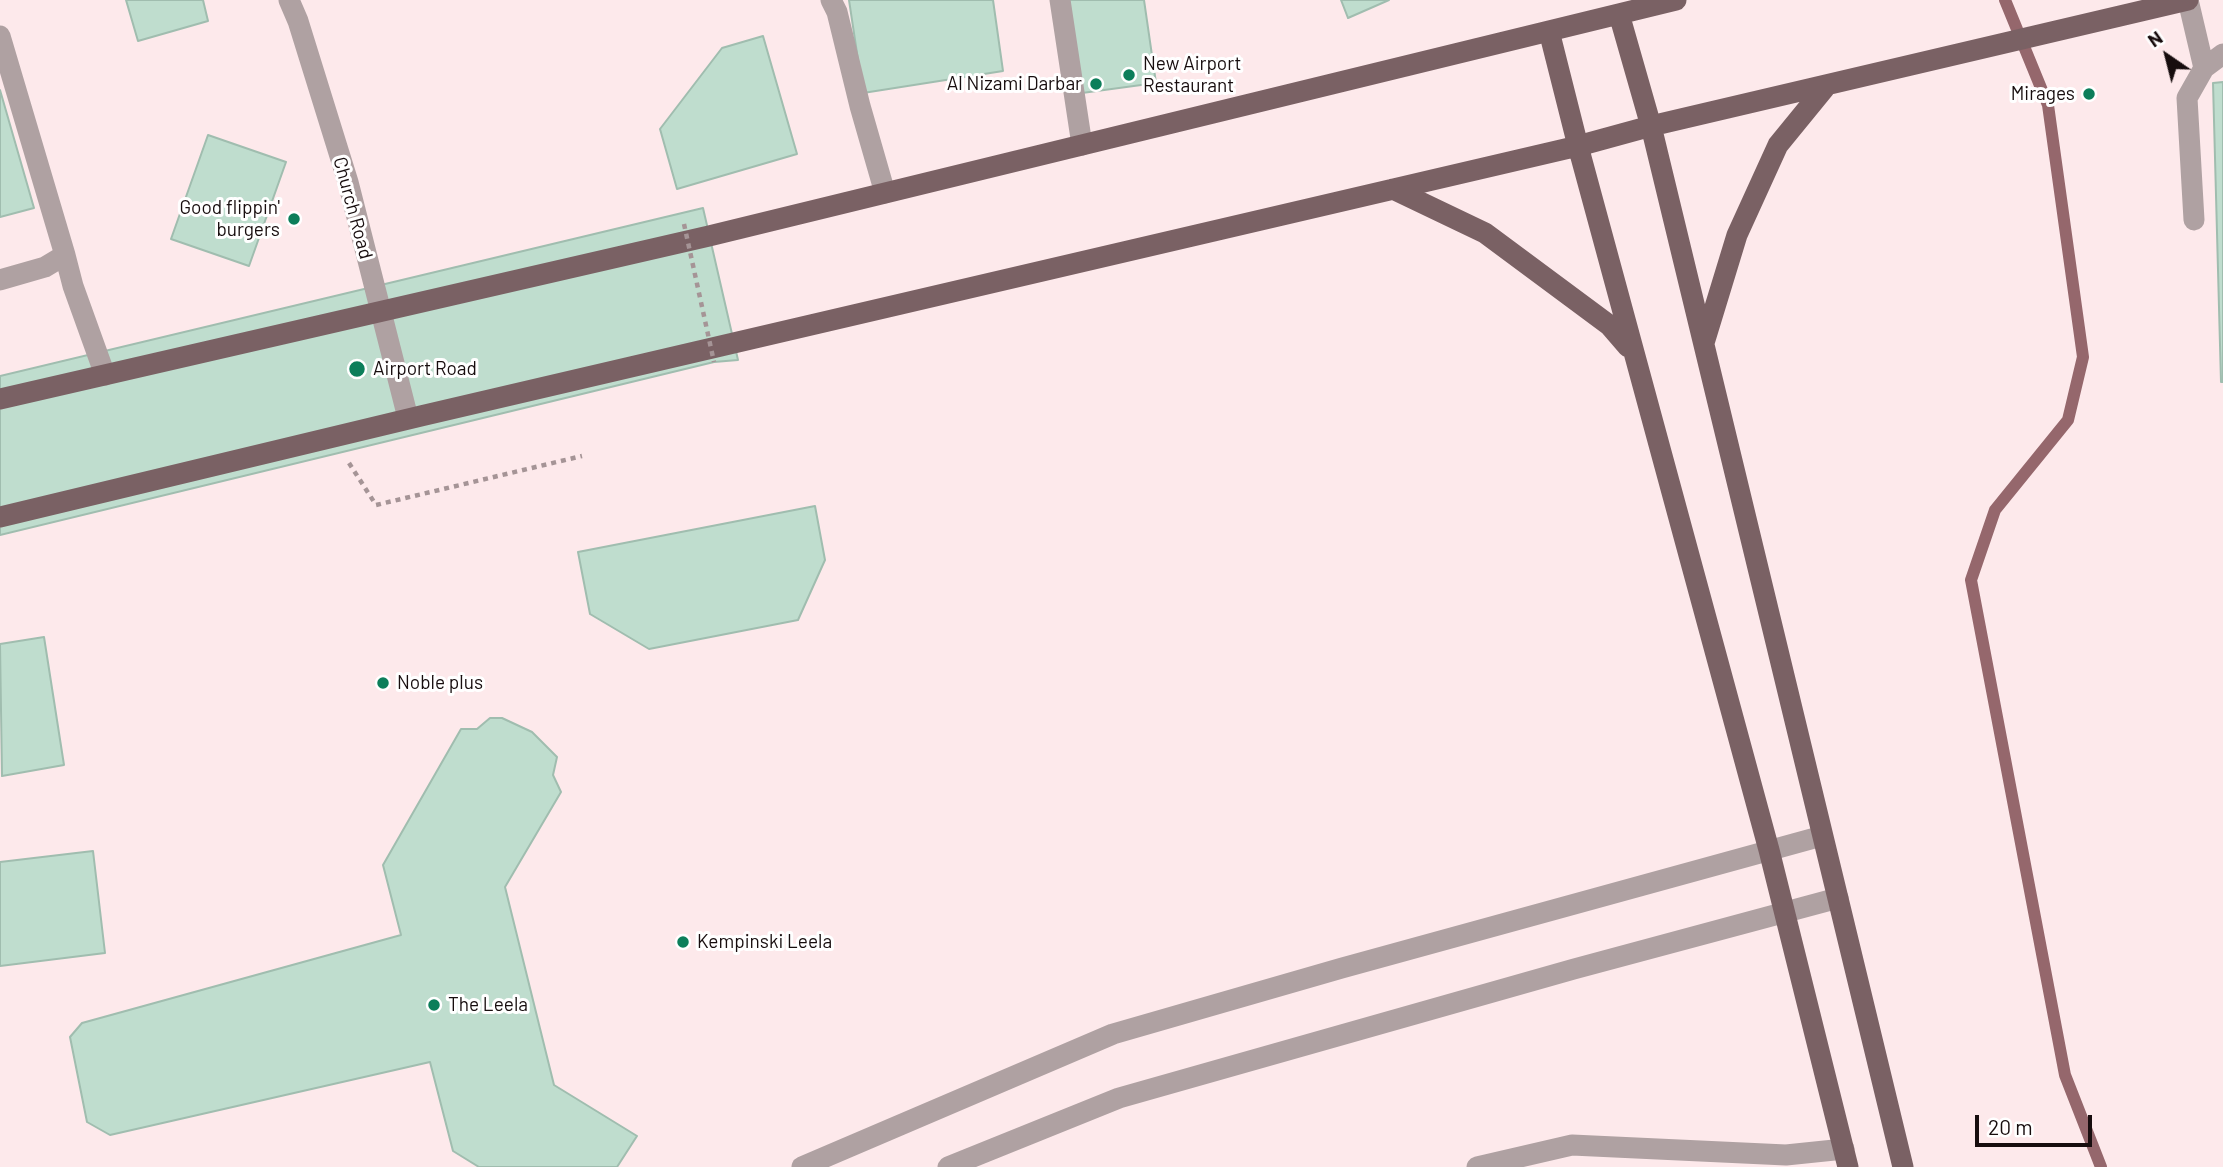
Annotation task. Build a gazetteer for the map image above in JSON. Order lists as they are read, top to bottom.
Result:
{
  "streets": {
    "street": ["Church Road"]
  },
  "places": [
    "New Airport Restaurant",
    "Al Nizami Darbar",
    "Mirages",
    "Good flippin' burgers",
    "Airport Road",
    "Noble plus",
    "Kempinski Leela",
    "The Leela"
  ],
  "scale_bar": "20 m",
  "north": "top left"
}
